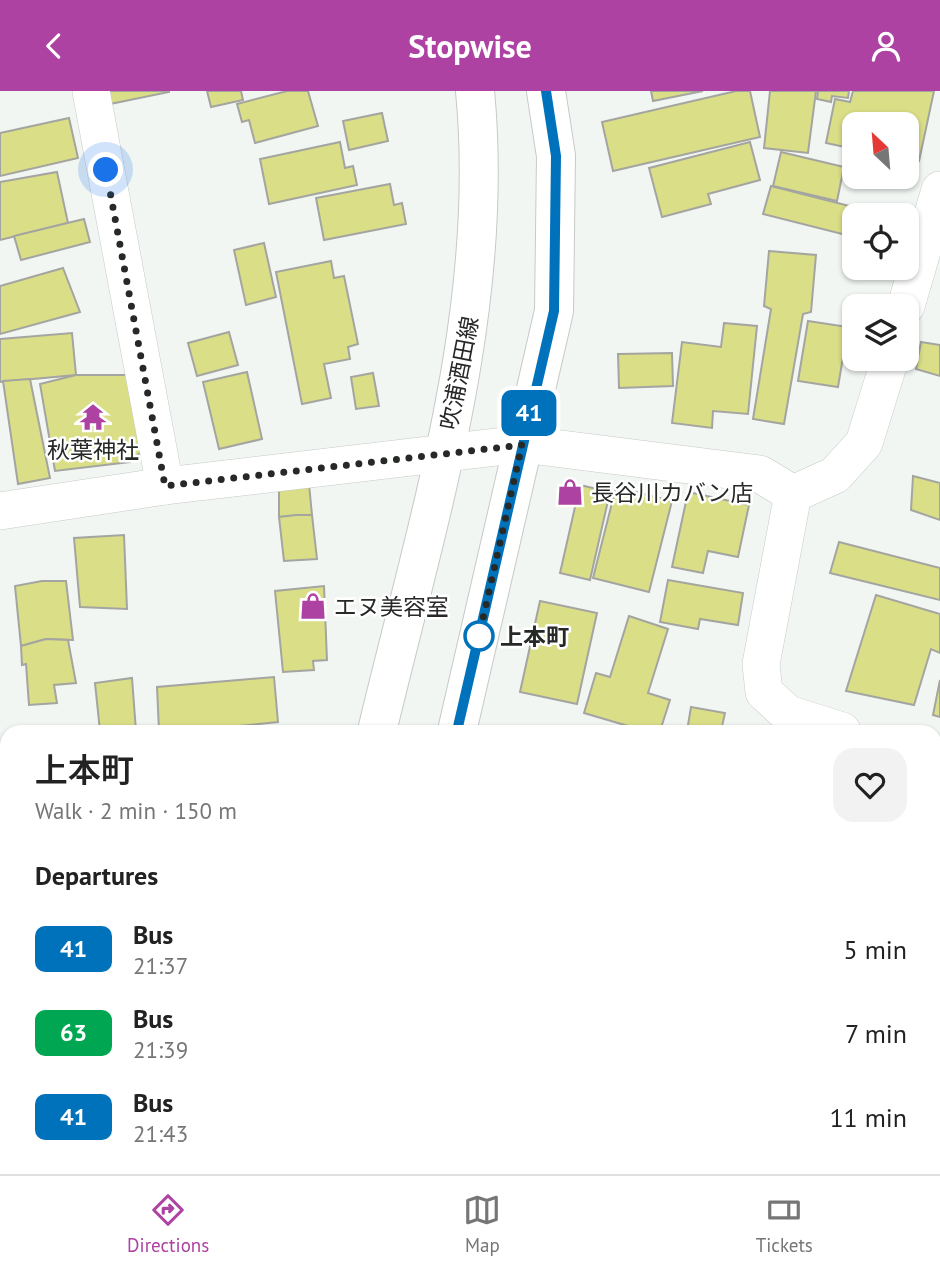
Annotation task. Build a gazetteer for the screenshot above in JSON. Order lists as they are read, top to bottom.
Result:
{
  "streets": {
    "main road": ["吹浦酒田線"]
  },
  "places": {
    "temple": ["秋葉神社"],
    "shop": ["長谷川カバン店", "エヌ美容室"],
    "other": ["上本町"]
  },
  "lines": ["bus line 41"],
  "north": "top left",
  "page": {
    "header": "Stopwise",
    "on_map": "41",
    "heading": [
      ["上本町", "Walk · 2 min · 150 m"],
      "Departures"
    ],
    "list": [
      {
        "mark": "41",
        "name": "Bus",
        "note": "21:37",
        "value": "5 min"
      },
      {
        "mark": "63",
        "name": "Bus",
        "note": "21:39",
        "value": "7 min"
      },
      {
        "mark": "41",
        "name": "Bus",
        "note": "21:43",
        "value": "11 min"
      }
    ],
    "tabs": ["Directions", "Map", "Tickets"]
  }
}
